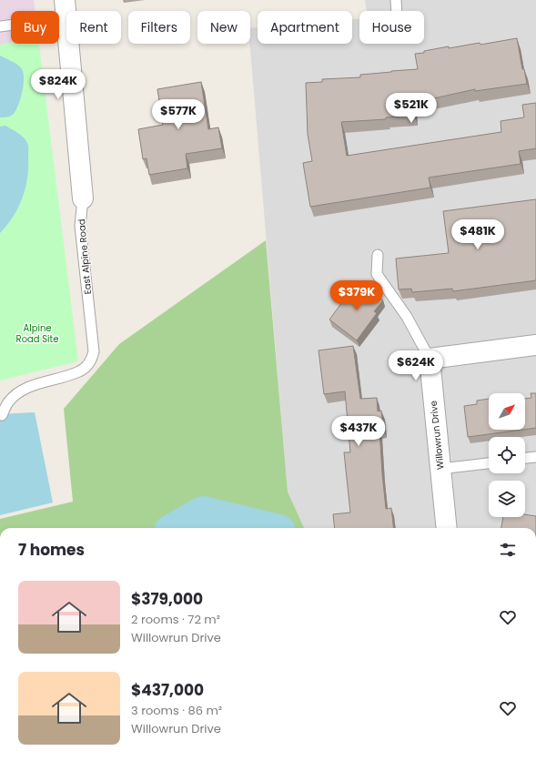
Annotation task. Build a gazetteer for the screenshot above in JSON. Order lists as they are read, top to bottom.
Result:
{
  "streets": {
    "street": ["East Alpine Road", "Willowrun Drive"]
  },
  "parks": ["Alpine Road Site"],
  "north": "top right",
  "page": {
    "chip": [
      "Buy",
      "Rent",
      "Filters",
      "New",
      "Apartment",
      "House"
    ],
    "price": [
      "$824K",
      "$521K",
      "$577K",
      "$481K",
      "$379K",
      "$624K",
      "$437K"
    ],
    "heading": "7 homes",
    "list": [
      {
        "name": "$379,000",
        "note": "2 rooms · 72 m² · Willowrun Drive"
      },
      {
        "name": "$437,000",
        "note": "3 rooms · 86 m² · Willowrun Drive"
      }
    ]
  }
}
